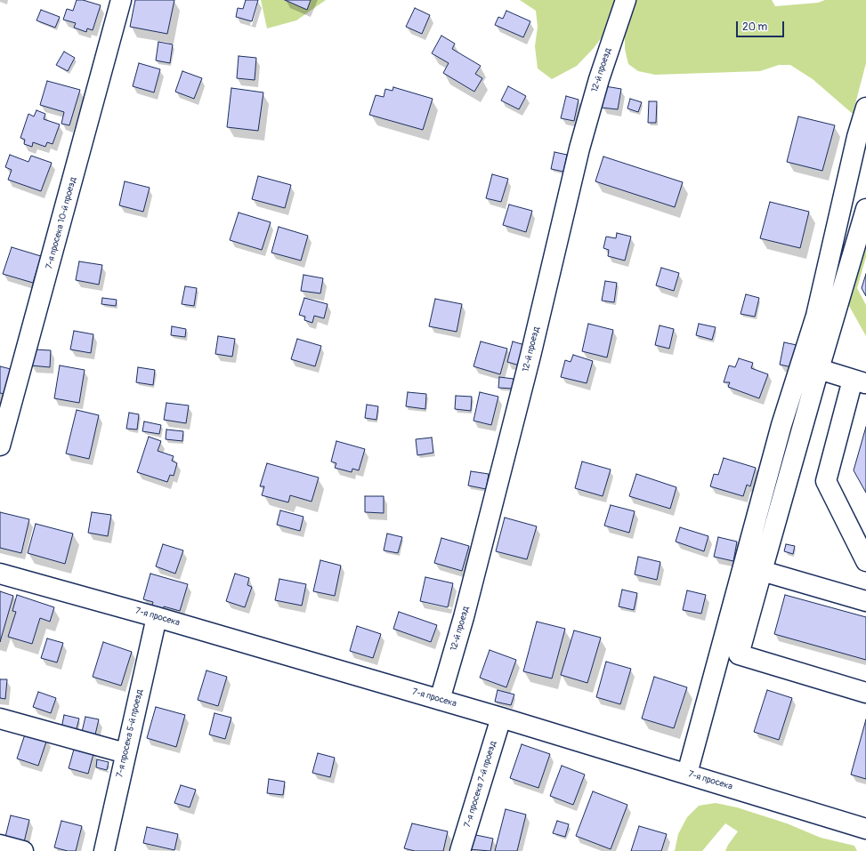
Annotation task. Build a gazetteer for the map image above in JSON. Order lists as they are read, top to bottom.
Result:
{
  "streets": {
    "street": [
      "12-й проезд",
      "7-я просека 10-й проезд",
      "7-я просека",
      "7-я просека 5-й проезд",
      "7-я просека 7-й проезд"
    ]
  },
  "crossings": [
    ["12-й проезд", "7-я просека"],
    ["7-я просека", "7-я просека 5-й проезд"],
    ["7-я просека", "7-я просека 7-й проезд"]
  ],
  "scale_bar": "20 m"
}
